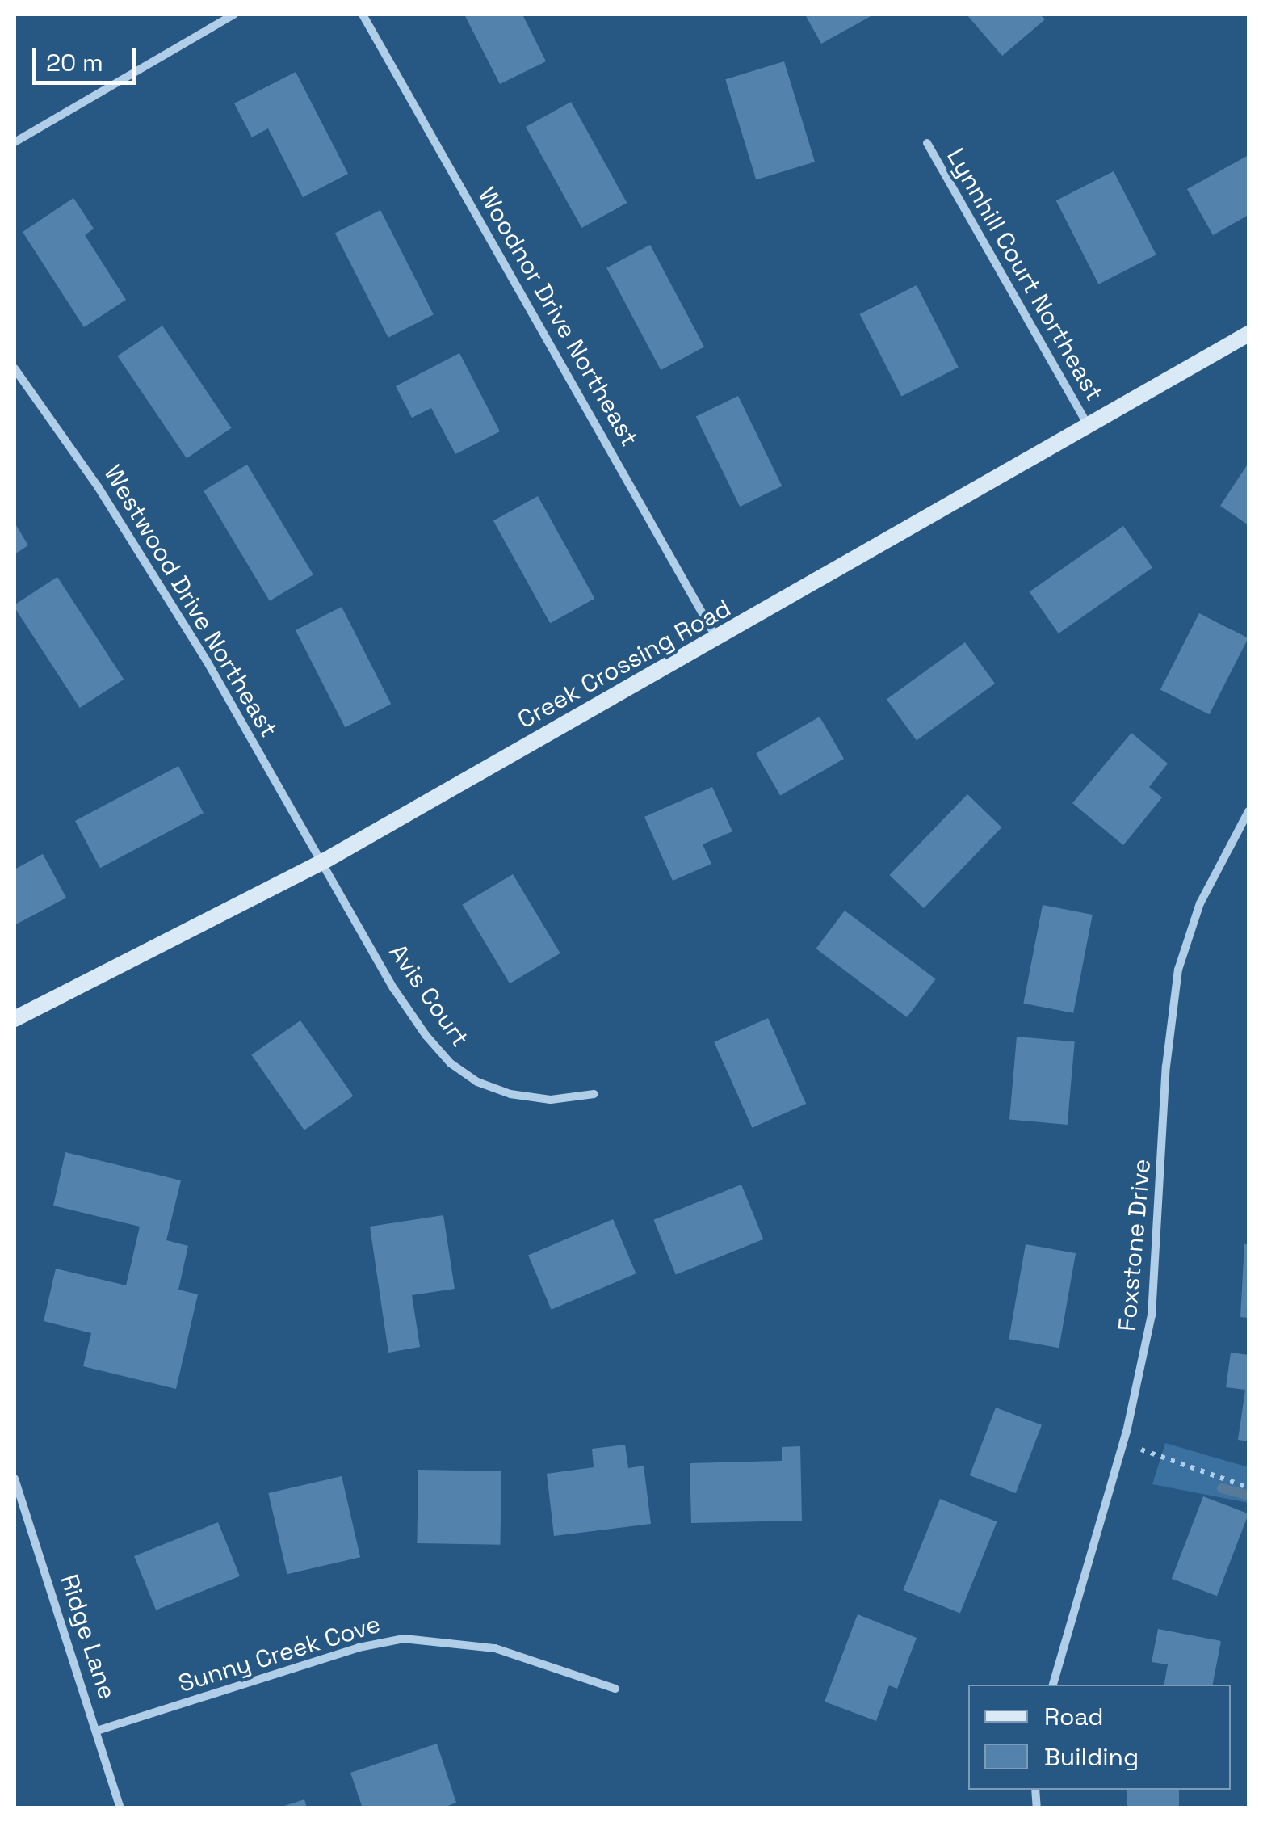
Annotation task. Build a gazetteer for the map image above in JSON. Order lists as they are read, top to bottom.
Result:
{
  "streets": {
    "street": [
      "Lynnhill Court Northeast",
      "Woodnor Drive Northeast",
      "Westwood Drive Northeast",
      "Creek Crossing Road",
      "Avis Court",
      "Foxstone Drive",
      "Ridge Lane",
      "Sunny Creek Cove"
    ]
  },
  "crossings": [
    ["Lynnhill Court Northeast", "Creek Crossing Road"],
    ["Woodnor Drive Northeast", "Creek Crossing Road"],
    ["Westwood Drive Northeast", "Creek Crossing Road"],
    ["Westwood Drive Northeast", "Avis Court"],
    ["Creek Crossing Road", "Avis Court"],
    ["Ridge Lane", "Sunny Creek Cove"]
  ],
  "legend": ["Road", "Building"],
  "scale_bar": "20 m"
}
